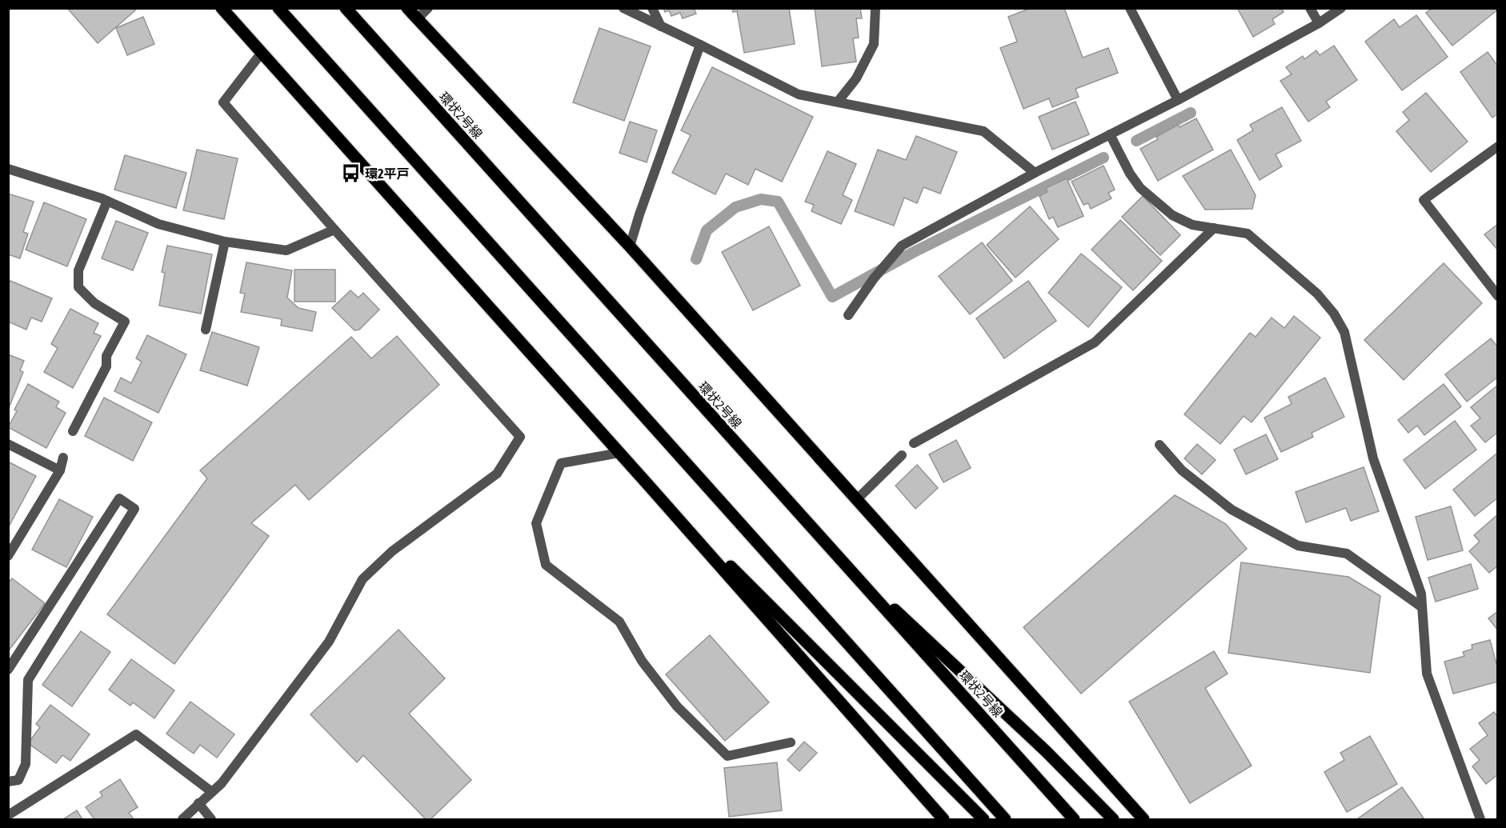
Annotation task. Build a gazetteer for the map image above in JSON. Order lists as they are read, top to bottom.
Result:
{
  "streets": {
    "main road": ["環状2号線"]
  },
  "places": {
    "bus stop": ["環2平戸"]
  }
}
